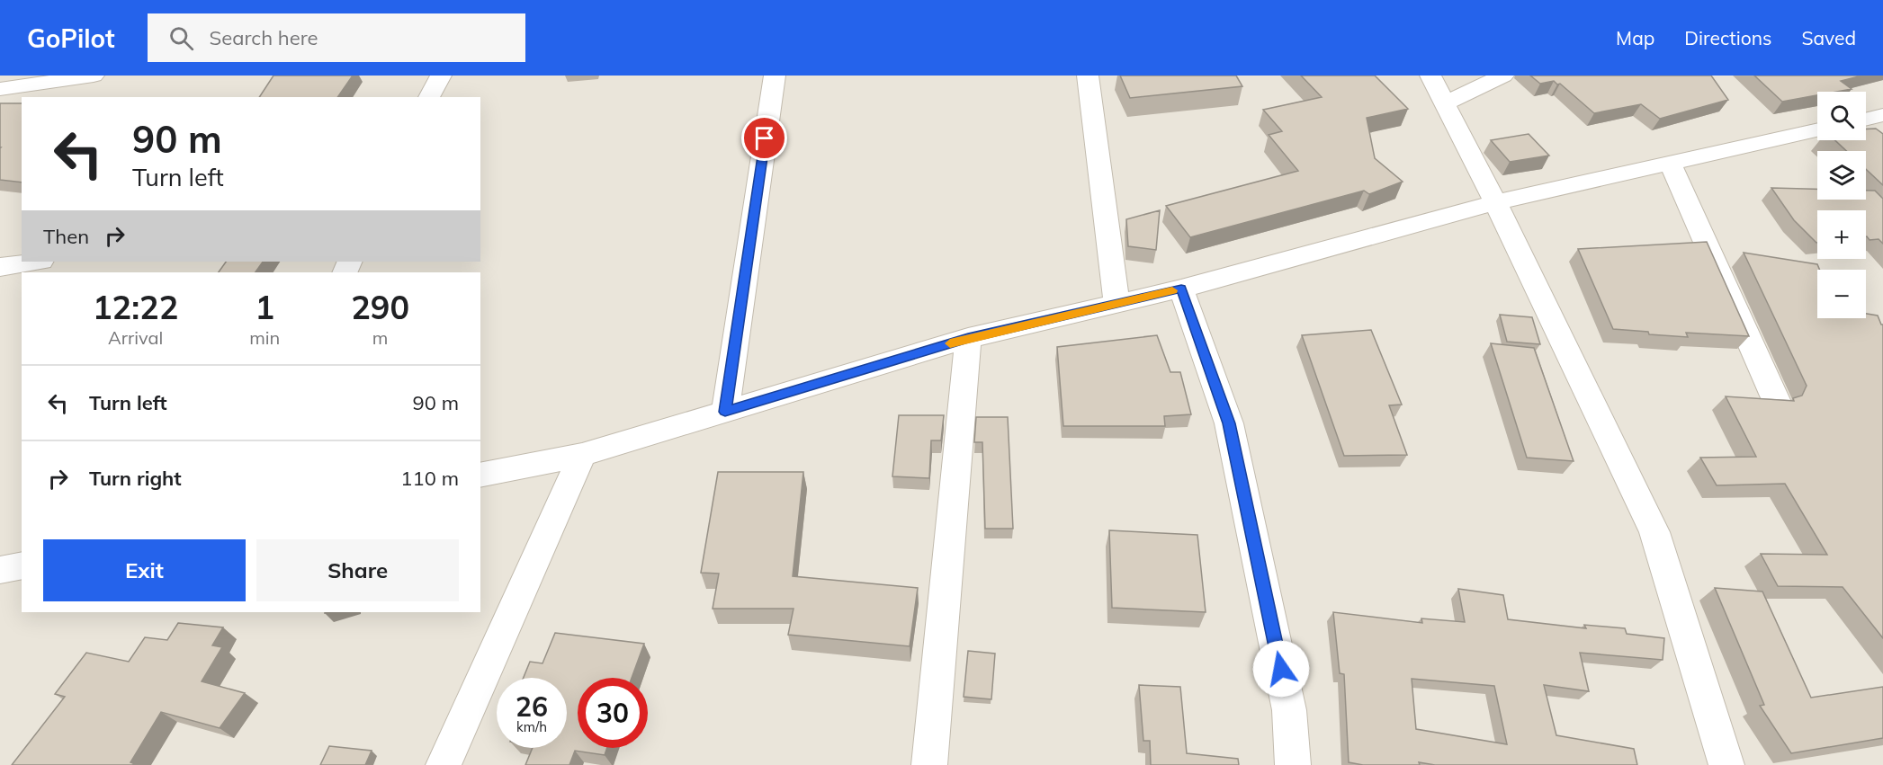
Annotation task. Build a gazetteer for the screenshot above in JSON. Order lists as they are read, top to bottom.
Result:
{
  "page": {
    "header": "GoPilot",
    "search": "Search here",
    "nav": ["Map", "Directions", "Saved"],
    "map_buttons": ["+", "−"],
    "turn": ["90 m", "Turn left"],
    "then": "Then",
    "eta": [
      "12:22",
      "Arrival",
      "1",
      "min",
      "290",
      "m"
    ],
    "list": [
      {
        "name": "Turn left",
        "value": "90 m"
      },
      {
        "name": "Turn right",
        "value": "110 m"
      }
    ],
    "buttons": ["Exit", "Share"],
    "speed": "26 km/h",
    "limit": "30"
  }
}
